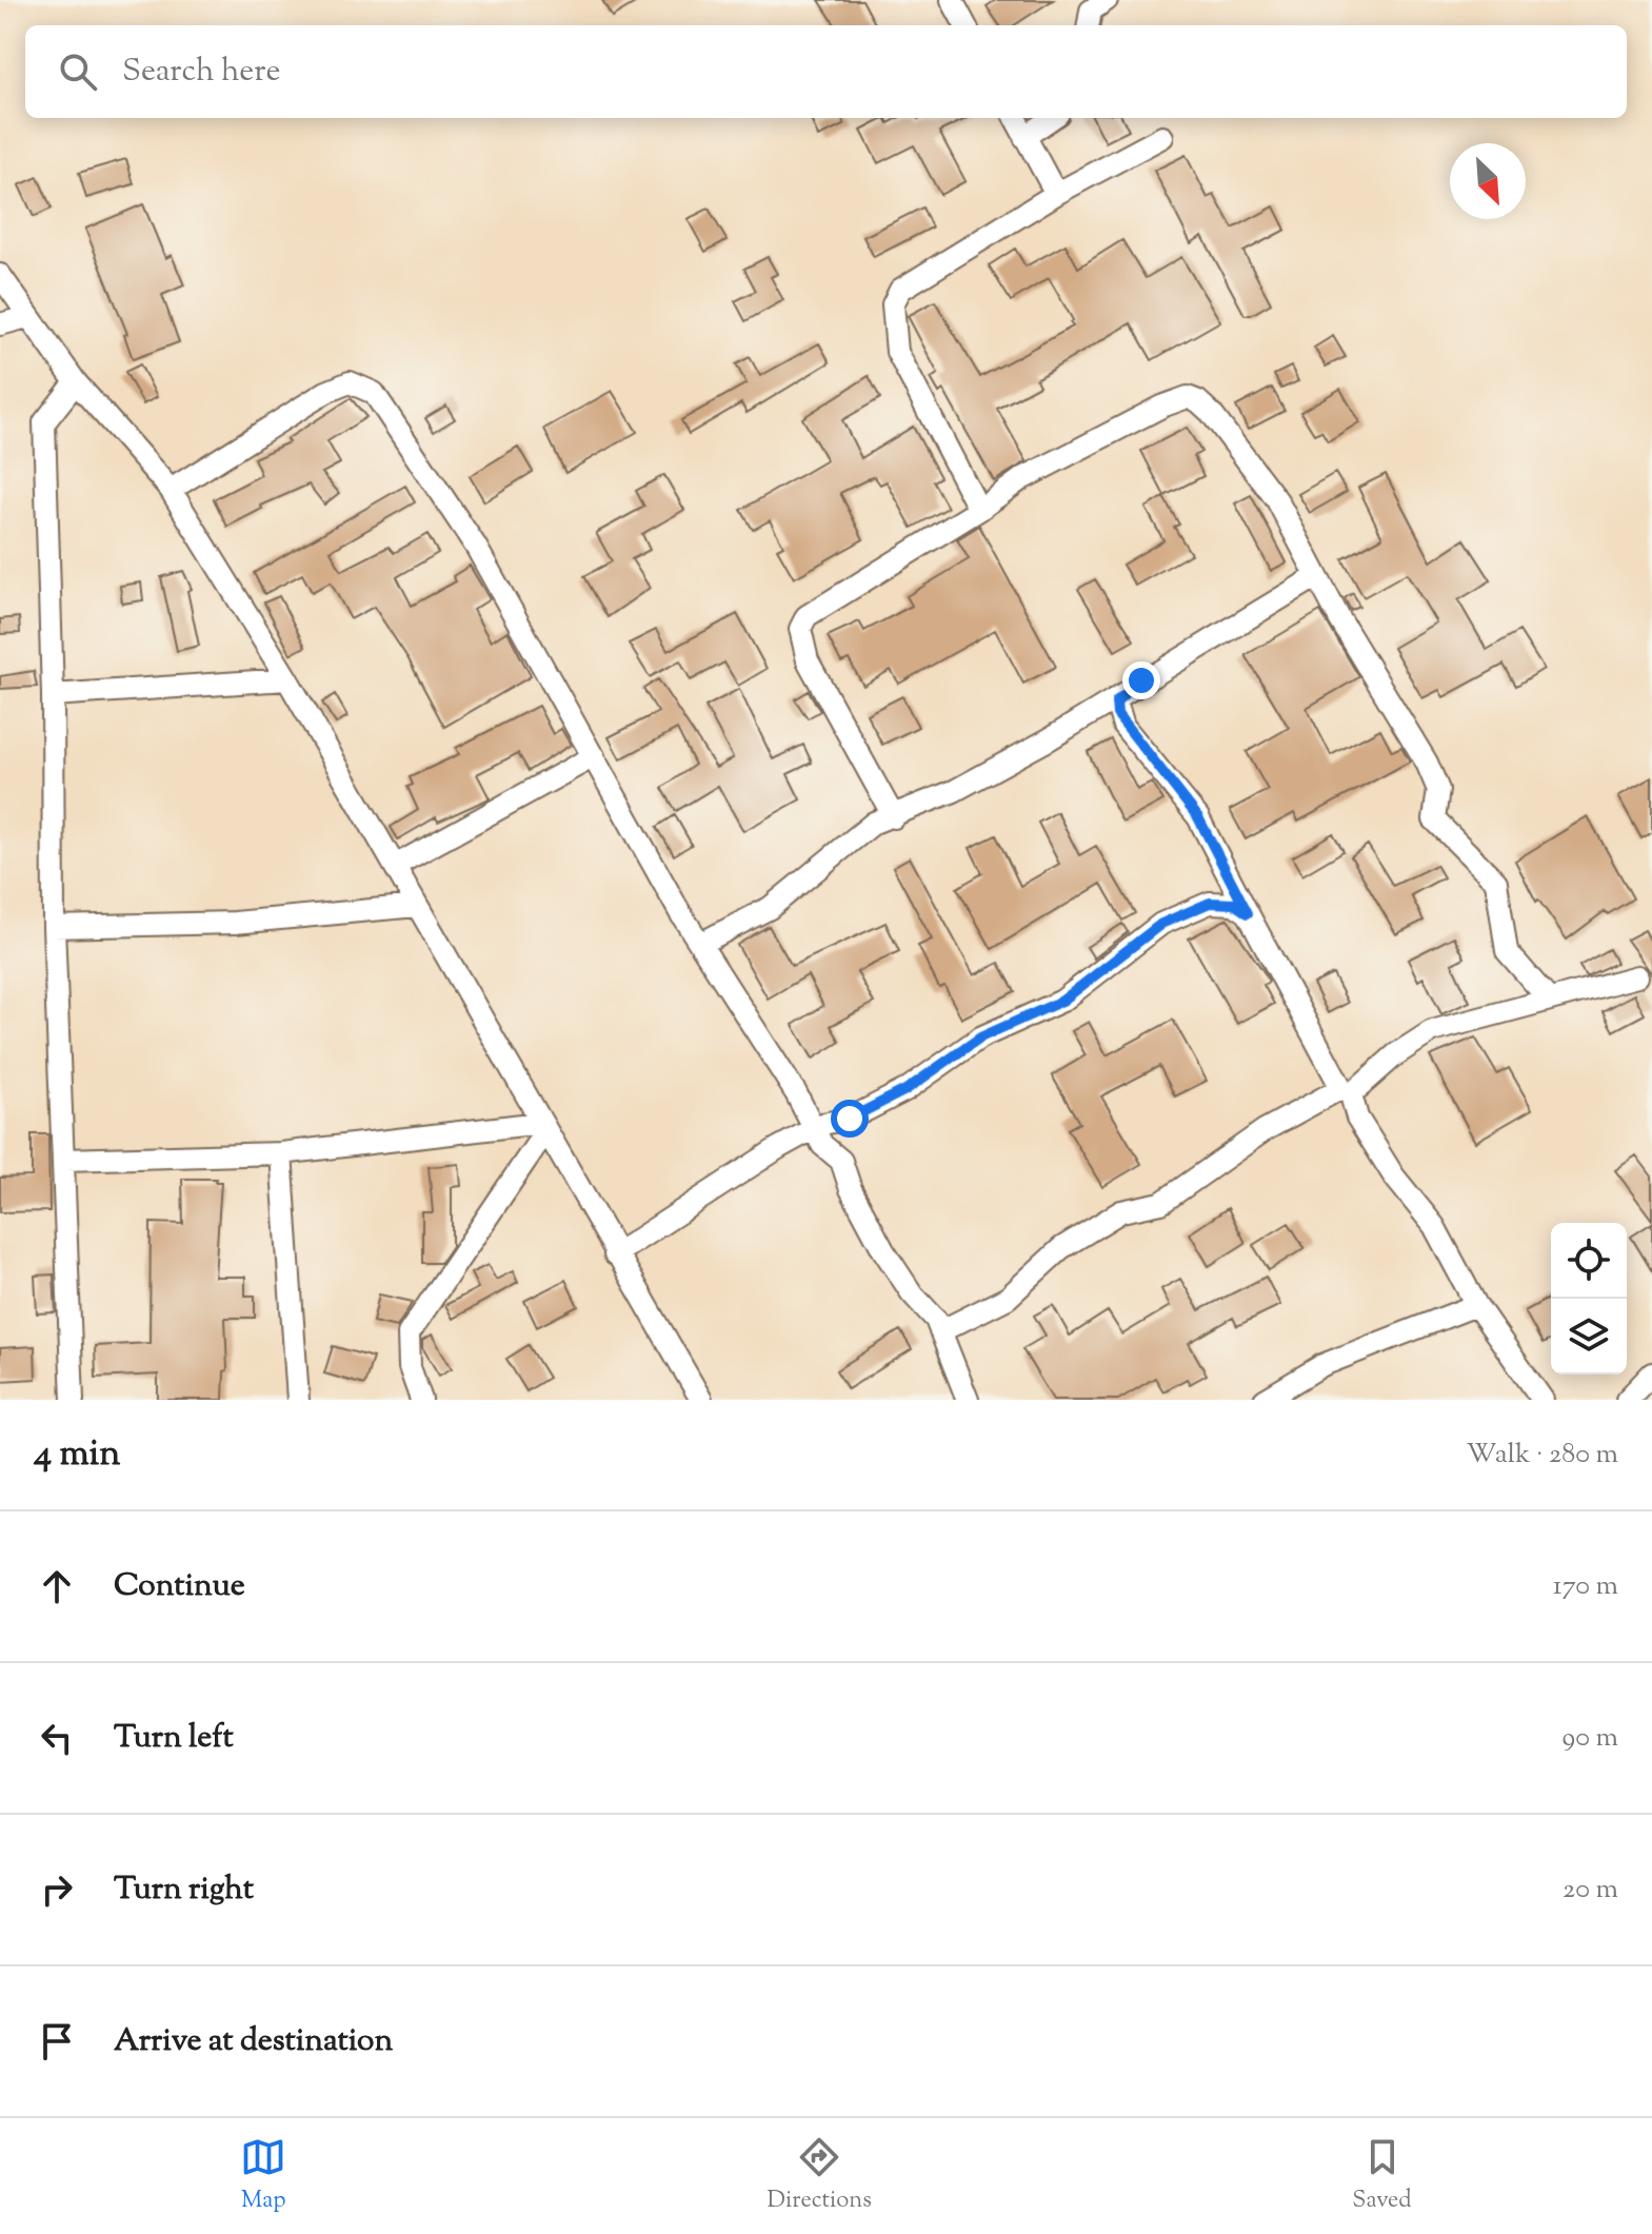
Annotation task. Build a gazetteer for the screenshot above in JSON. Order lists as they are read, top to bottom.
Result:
{
  "north": "bottom right",
  "page": {
    "search": "Search here",
    "heading": ["4 min", "Walk · 280 m"],
    "list": [
      ["Continue", "170 m"],
      ["Turn left", "90 m"],
      ["Turn right", "20 m"],
      "Arrive at destination"
    ],
    "nav": ["Map", "Directions", "Saved"]
  }
}
